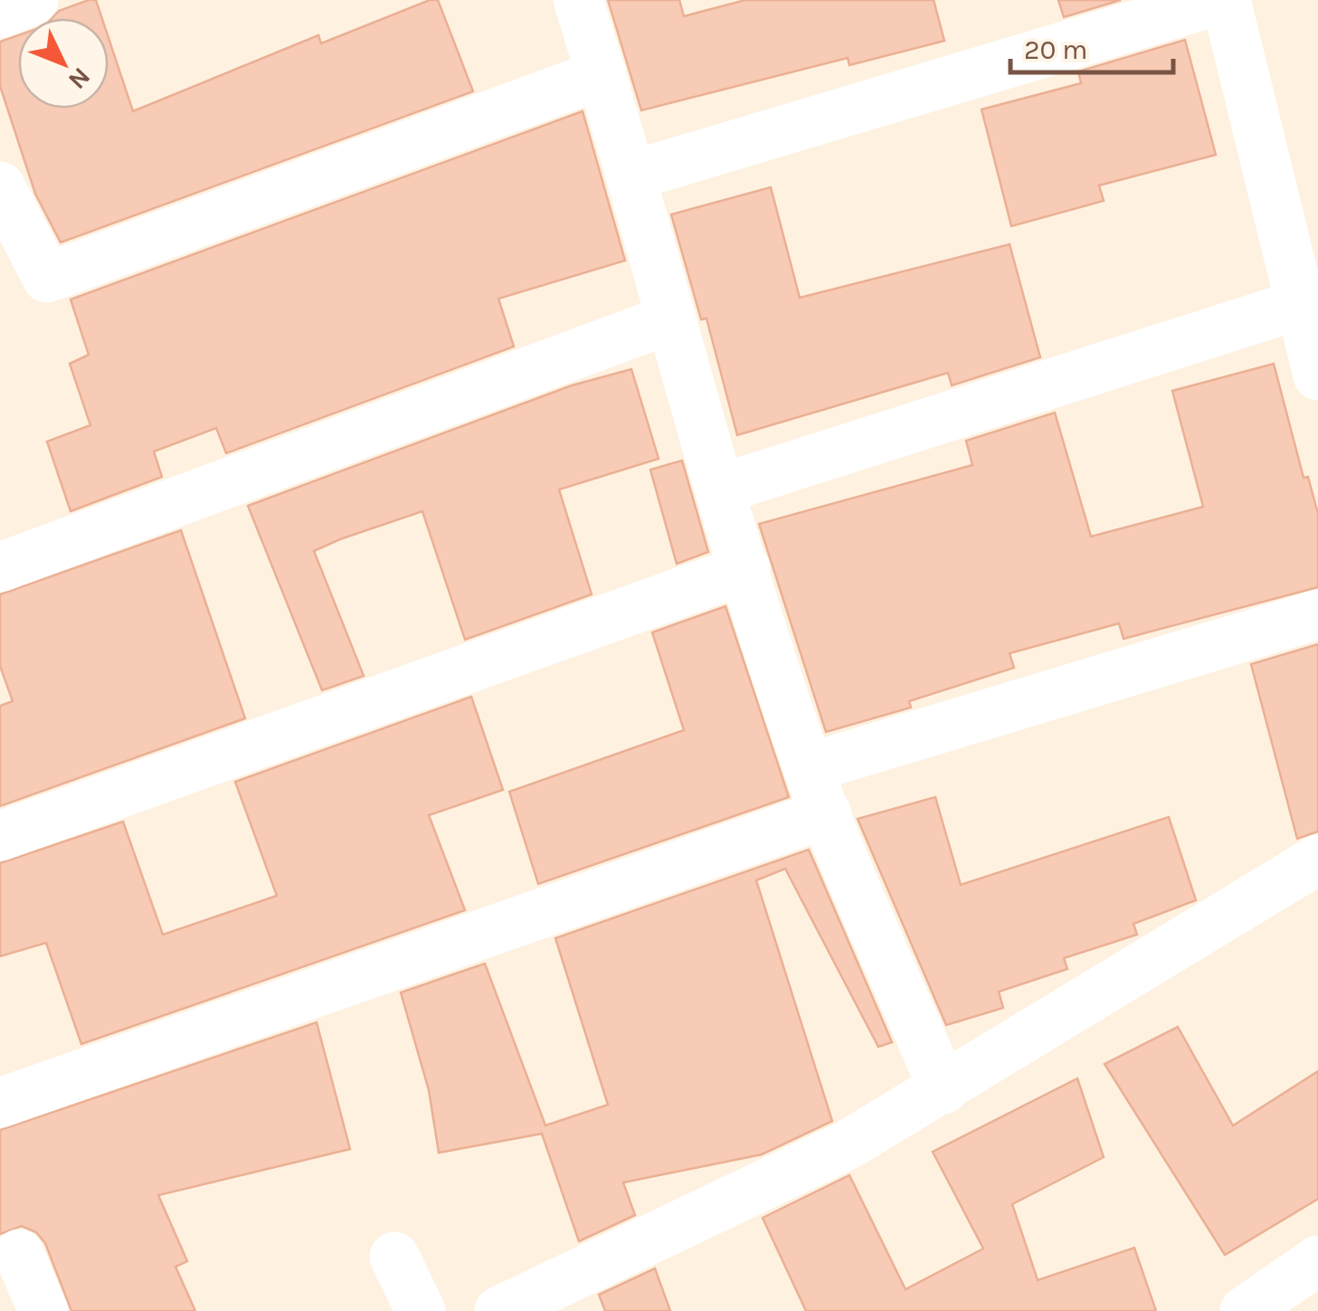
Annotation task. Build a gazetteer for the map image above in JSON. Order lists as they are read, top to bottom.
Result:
{
  "scale_bar": "20 m",
  "north": "bottom right"
}
